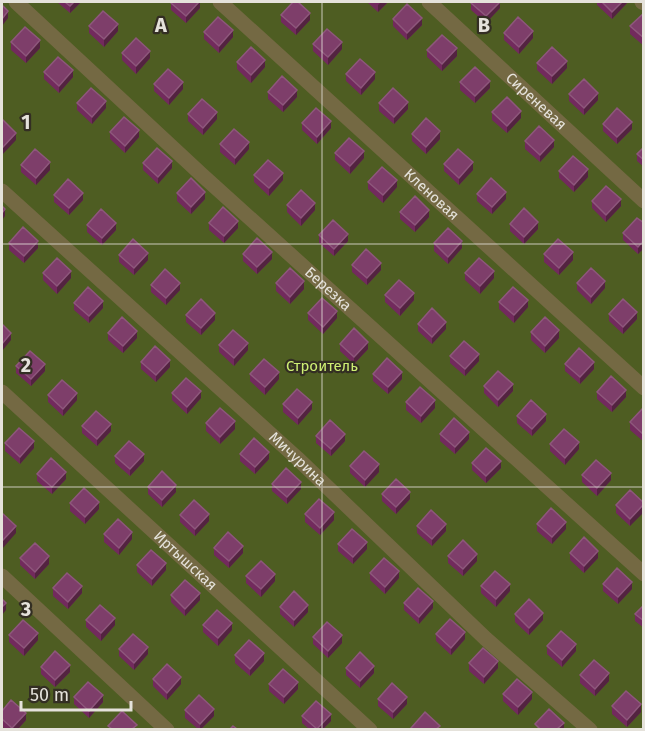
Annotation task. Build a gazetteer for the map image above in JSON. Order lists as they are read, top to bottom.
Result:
{
  "streets": {
    "street": [
      "Сиреневая",
      "Кленовая",
      "Березка",
      "Мичурина",
      "Иртышская"
    ]
  },
  "parks": ["Строитель"],
  "scale_bar": "50 m",
  "grid": {
    "columns": ["A", "B"],
    "rows": ["1", "2", "3"]
  }
}
